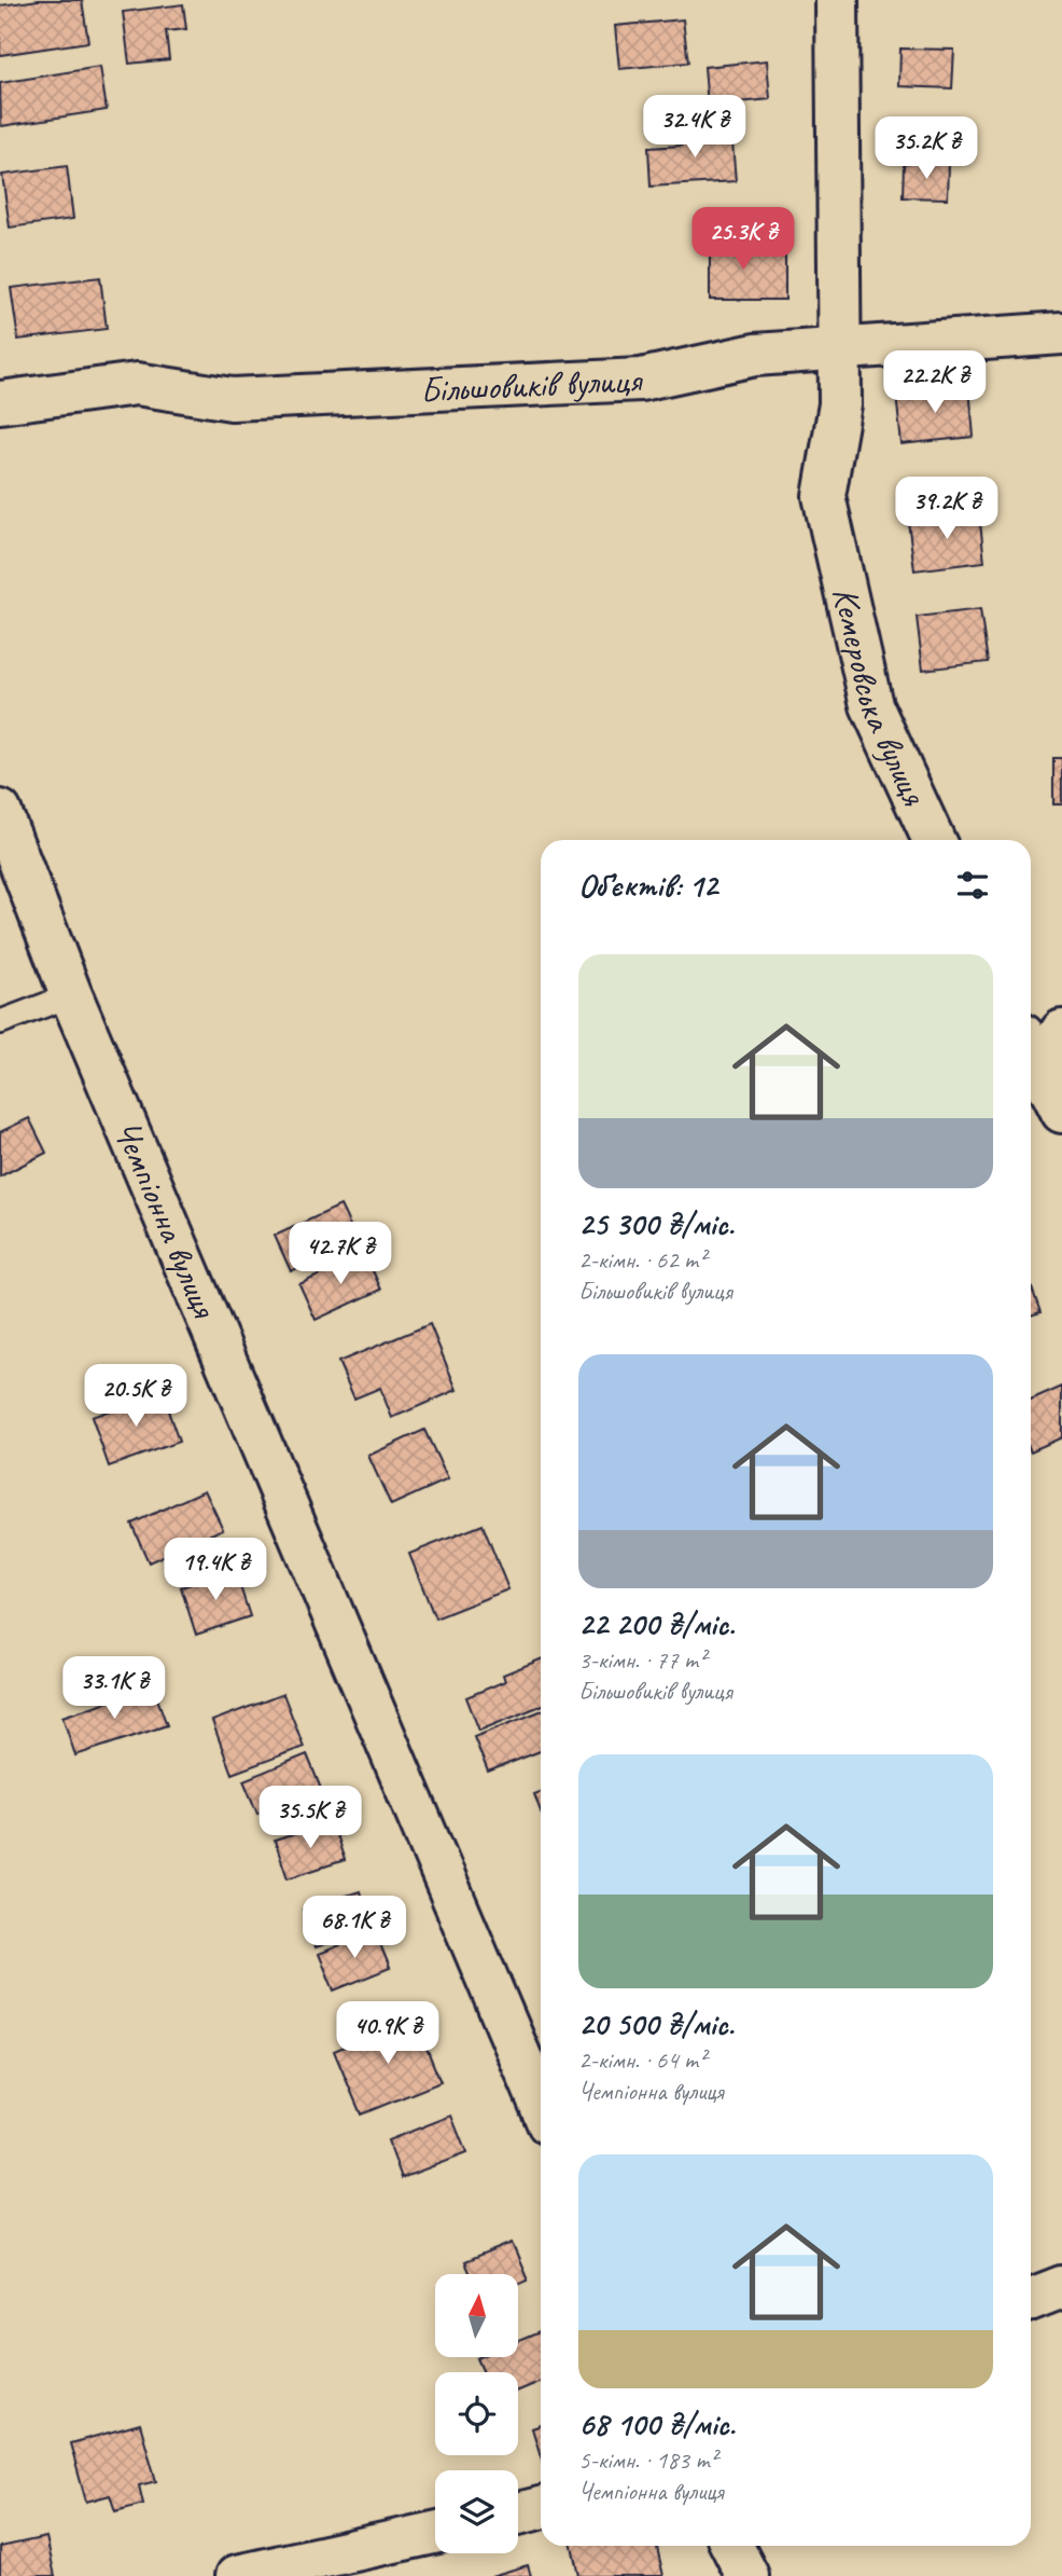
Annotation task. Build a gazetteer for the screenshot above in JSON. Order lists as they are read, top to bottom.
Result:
{
  "streets": {
    "street": ["Більшовиків вулиця", "Кемеровська вулиця", "Чемпіонна вулиця"]
  },
  "crossings": [
    ["Більшовиків вулиця", "Кемеровська вулиця"]
  ],
  "north": "top",
  "page": {
    "price": [
      "32.4K ₴",
      "35.2K ₴",
      "25.3K ₴",
      "22.2K ₴",
      "39.2K ₴",
      "42.7K ₴",
      "20.5K ₴",
      "19.4K ₴",
      "33.1K ₴",
      "35.5K ₴",
      "68.1K ₴",
      "40.9K ₴"
    ],
    "heading": "Об’єктів: 12",
    "list": [
      {
        "name": "25 300 ₴/міс.",
        "note": "2-кімн. · 62 m² · Більшовиків вулиця"
      },
      {
        "name": "22 200 ₴/міс.",
        "note": "3-кімн. · 77 m² · Більшовиків вулиця"
      },
      {
        "name": "20 500 ₴/міс.",
        "note": "2-кімн. · 64 m² · Чемпіонна вулиця"
      },
      {
        "name": "68 100 ₴/міс.",
        "note": "5-кімн. · 183 m² · Чемпіонна вулиця"
      }
    ]
  }
}
